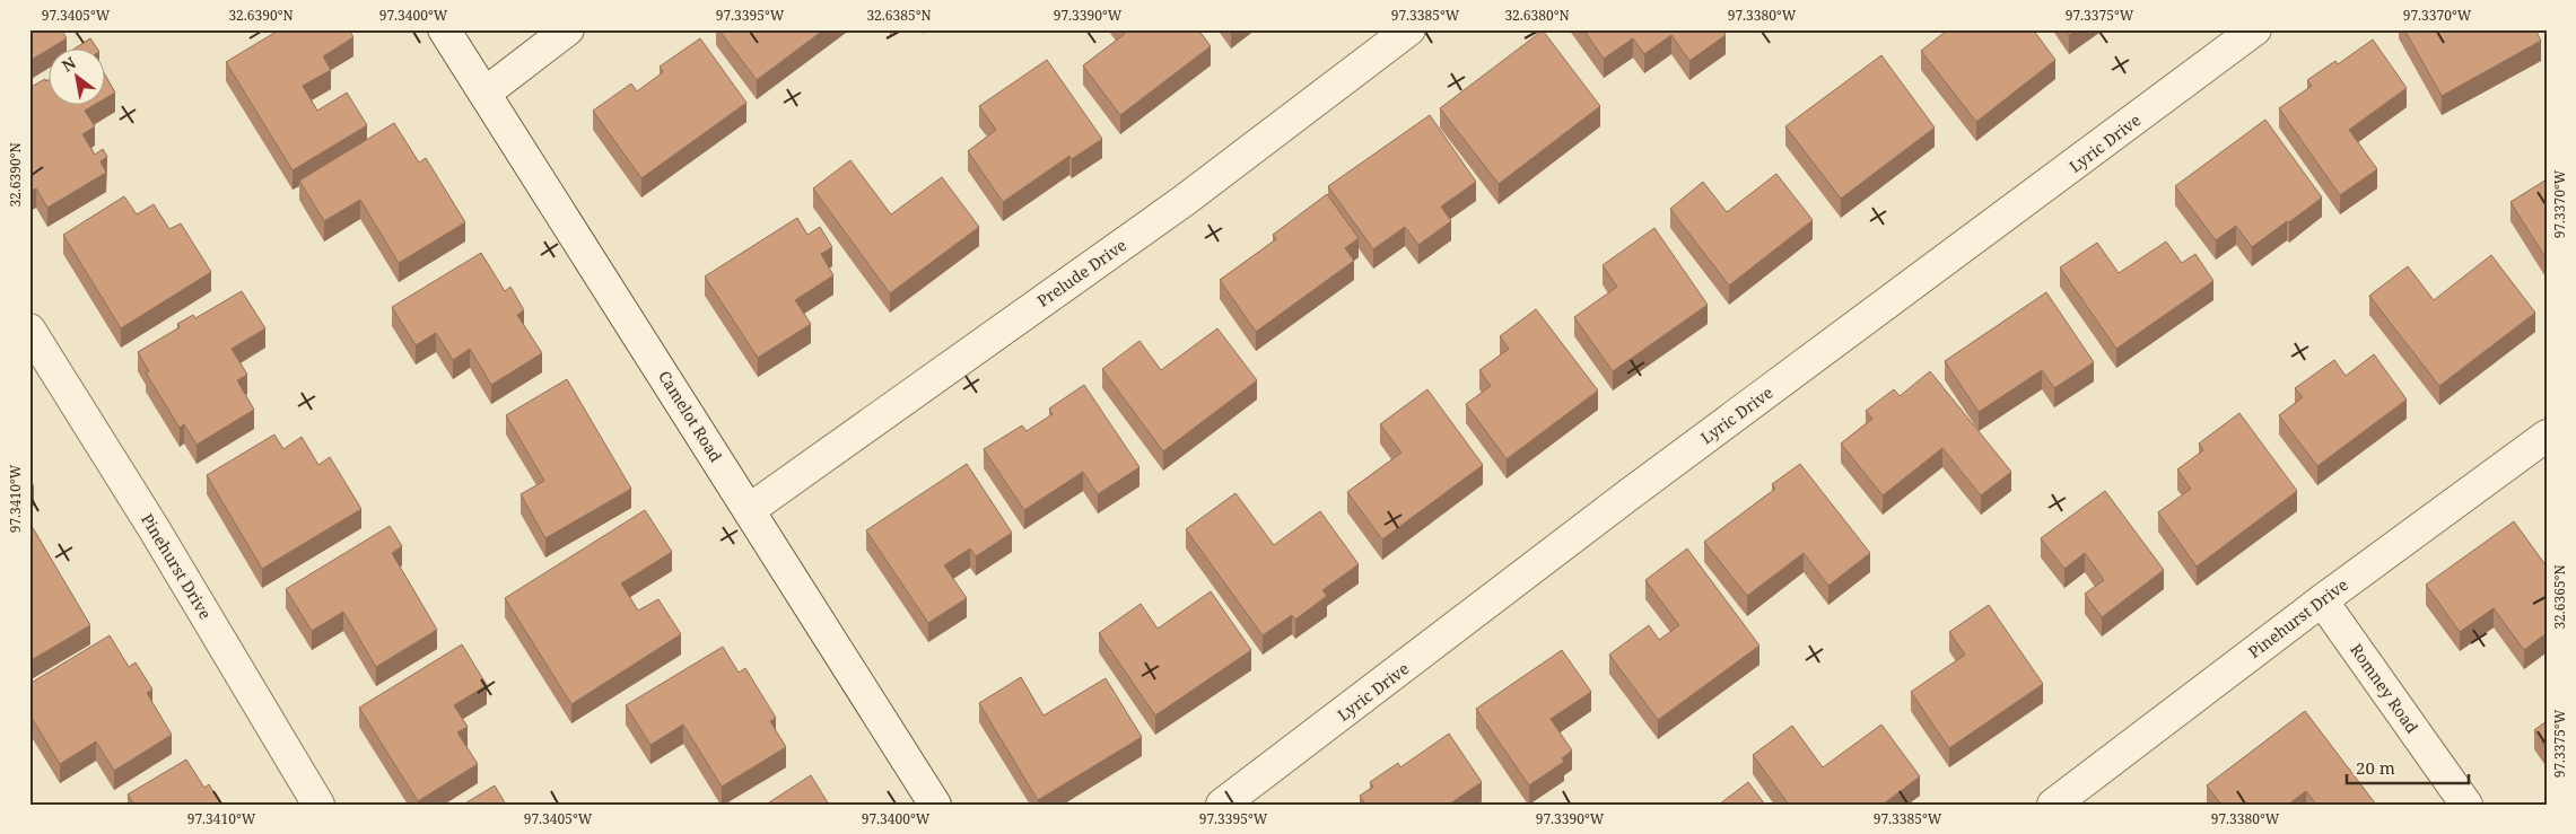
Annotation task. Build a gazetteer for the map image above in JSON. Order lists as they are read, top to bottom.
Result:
{
  "streets": {
    "street": [
      "Lyric Drive",
      "Prelude Drive",
      "Camelot Road",
      "Pinehurst Drive",
      "Romney Road"
    ]
  },
  "crossings": [
    ["Prelude Drive", "Camelot Road"],
    ["Pinehurst Drive", "Romney Road"]
  ],
  "scale_bar": "20 m",
  "north": "top left",
  "coordinates": [
    "97.3405°W",
    "32.6390°N",
    "97.3400°W",
    "97.3395°W",
    "32.6385°N",
    "97.3390°W",
    "97.3385°W",
    "32.6380°N",
    "97.3380°W",
    "97.3375°W",
    "97.3370°W",
    "97.3410°W",
    "32.6365°N"
  ]
}
